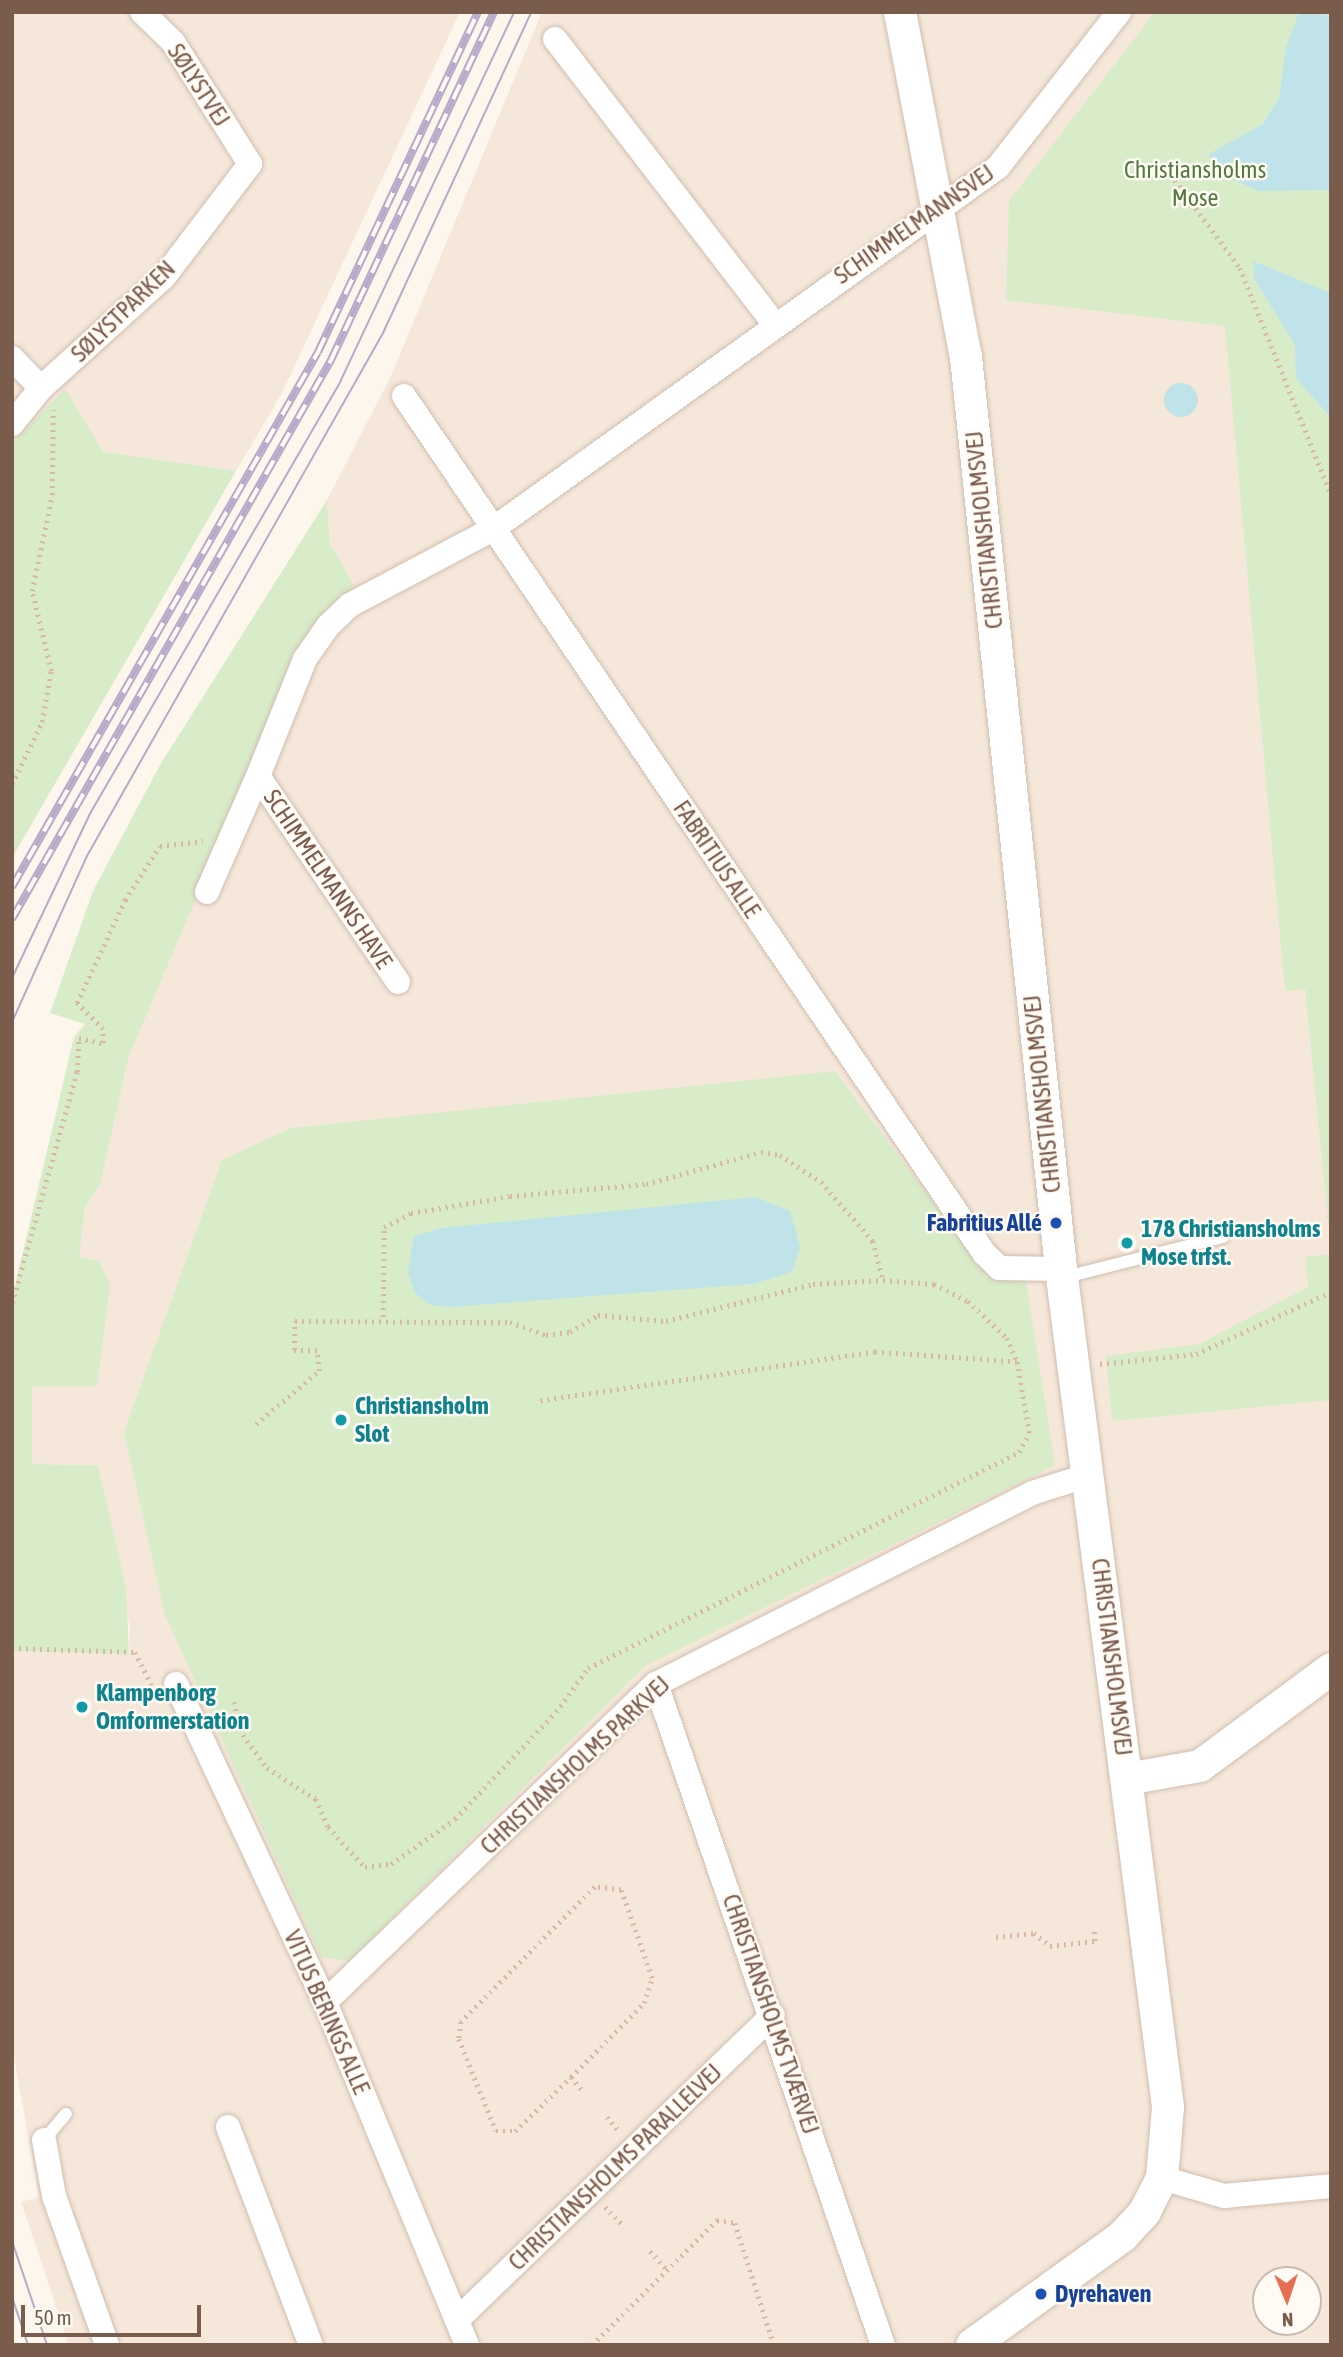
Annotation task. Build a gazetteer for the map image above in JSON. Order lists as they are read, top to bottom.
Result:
{
  "streets": {
    "street": [
      "SØLYSTVEJ",
      "SCHIMMELMANNSVEJ",
      "SØLYSTPARKEN",
      "CHRISTIANSHOLMSVEJ",
      "FABRITIUS ALLE",
      "SCHIMMELMANNS HAVE",
      "CHRISTIANSHOLMS PARKVEJ",
      "VITUS BERINGS ALLE",
      "CHRISTIANSHOLMS TVÆRVEJ",
      "CHRISTIANSHOLMS PARALLELVEJ"
    ]
  },
  "crossings": [
    ["SØLYSTVEJ", "SØLYSTPARKEN"],
    ["SCHIMMELMANNSVEJ", "CHRISTIANSHOLMSVEJ"],
    ["SCHIMMELMANNSVEJ", "FABRITIUS ALLE"],
    ["SCHIMMELMANNSVEJ", "SCHIMMELMANNS HAVE"],
    ["CHRISTIANSHOLMSVEJ", "FABRITIUS ALLE"],
    ["CHRISTIANSHOLMSVEJ", "CHRISTIANSHOLMS PARKVEJ"],
    ["FABRITIUS ALLE", "SCHIMMELMANNS HAVE"],
    ["CHRISTIANSHOLMS PARKVEJ", "VITUS BERINGS ALLE"],
    ["CHRISTIANSHOLMS PARKVEJ", "CHRISTIANSHOLMS TVÆRVEJ"],
    ["VITUS BERINGS ALLE", "CHRISTIANSHOLMS PARALLELVEJ"],
    ["CHRISTIANSHOLMS TVÆRVEJ", "CHRISTIANSHOLMS PARALLELVEJ"]
  ],
  "parks": ["Christiansholms Mose"],
  "places": [
    "Fabritius Allé",
    "178 Christiansholms Mose trfst.",
    "Christiansholm Slot",
    "Klampenborg Omformerstation",
    "Dyrehaven"
  ],
  "scale_bar": "50 m",
  "north": "bottom"
}
